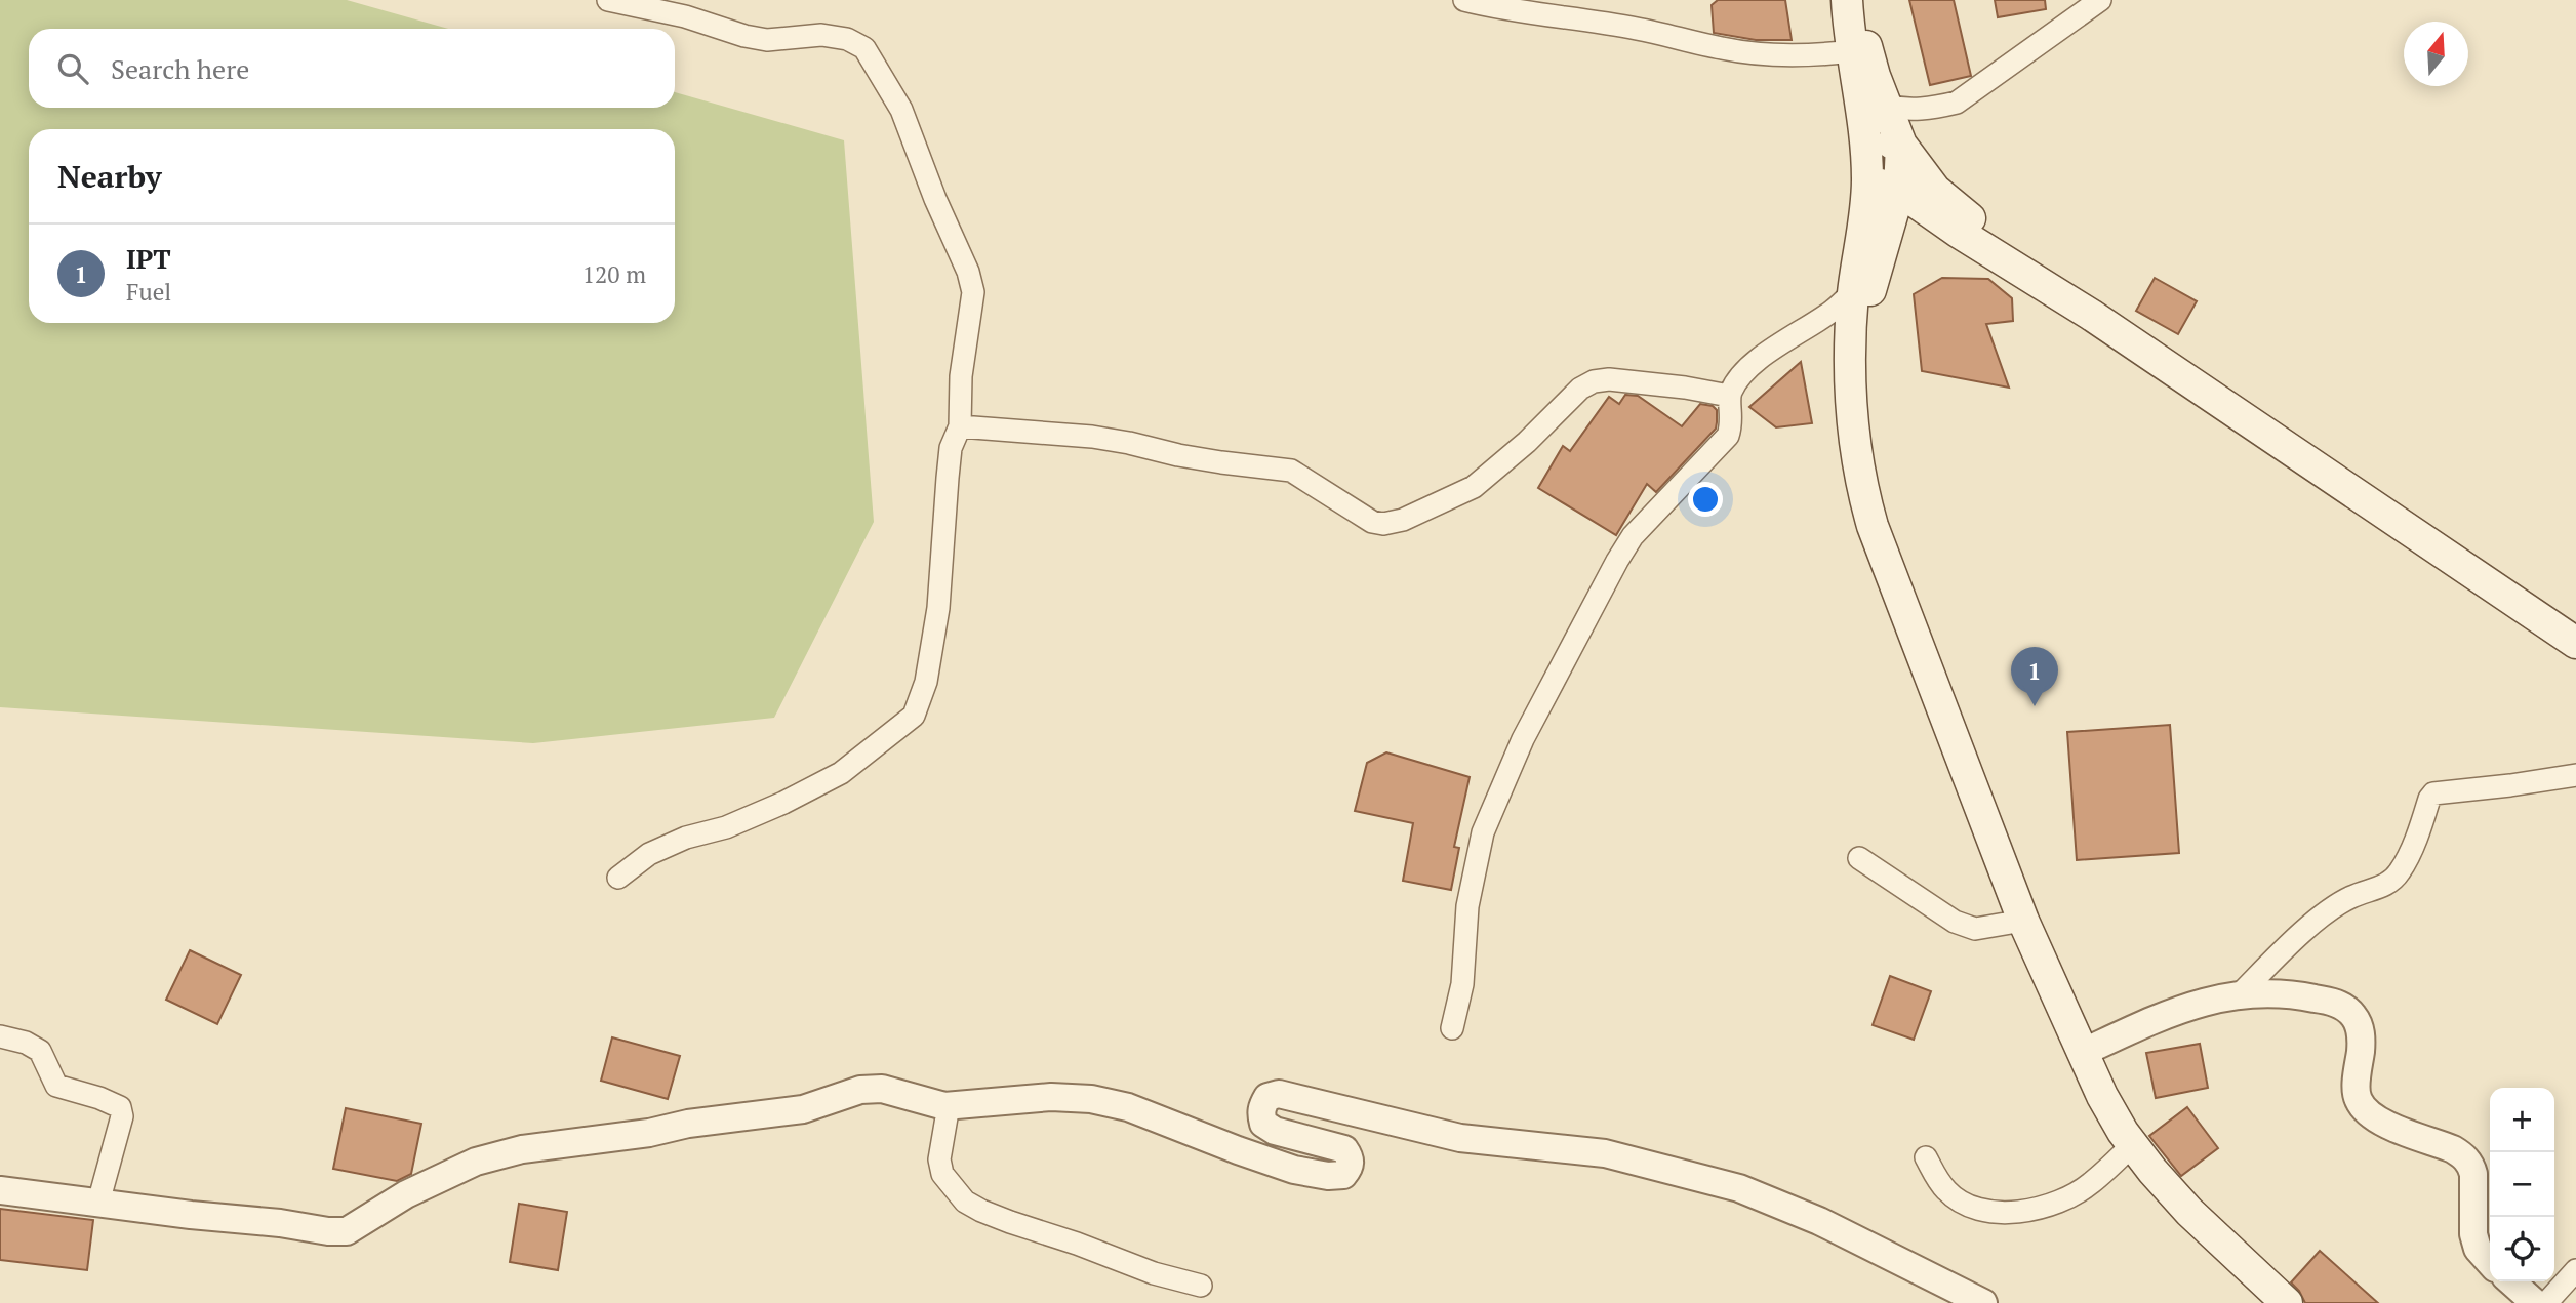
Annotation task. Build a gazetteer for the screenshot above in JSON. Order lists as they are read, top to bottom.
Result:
{
  "north": "top",
  "page": {
    "search": "Search here",
    "heading": "Nearby",
    "list": [
      {
        "mark": "1",
        "name": "IPT",
        "note": "Fuel",
        "value": "120 m"
      }
    ],
    "pins": "1",
    "map_buttons": ["+", "−"]
  }
}
